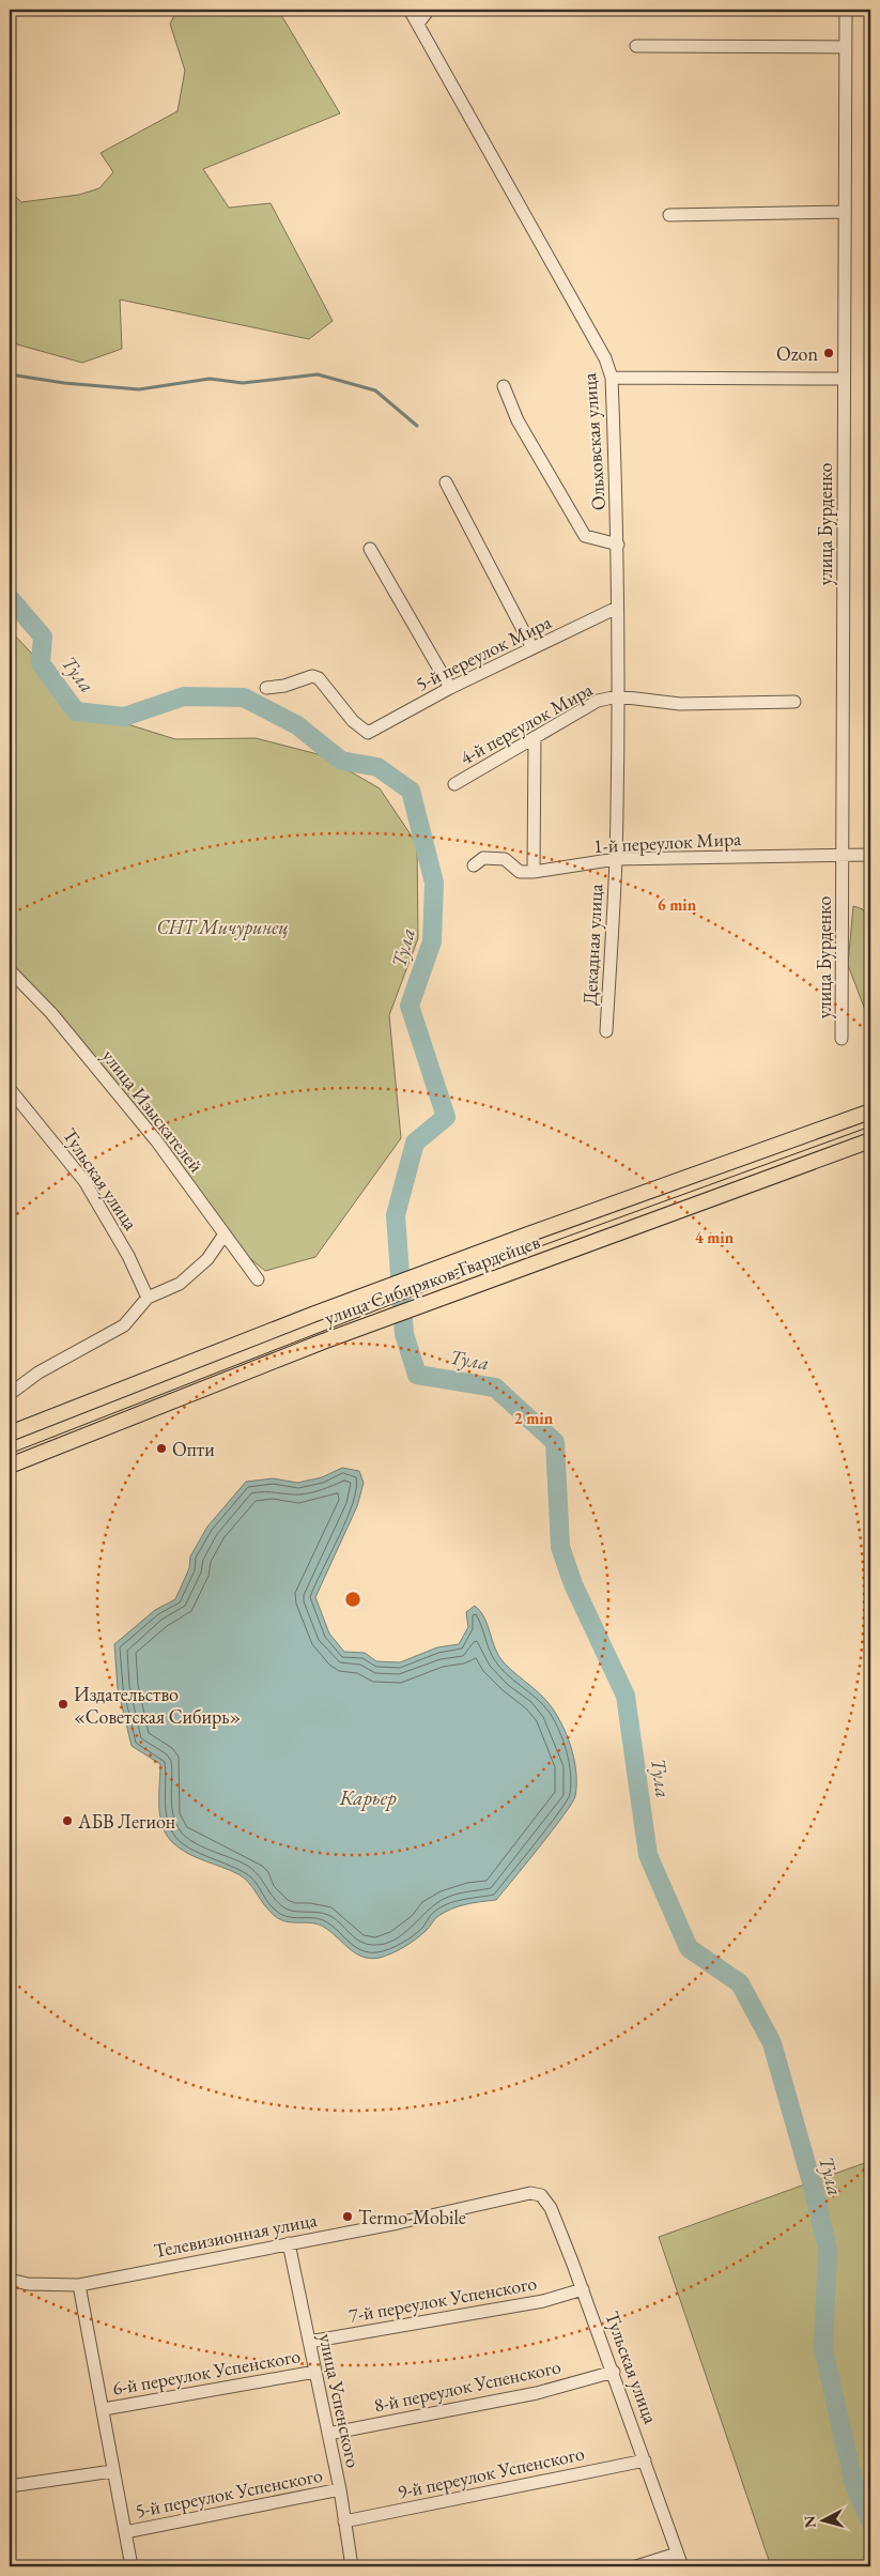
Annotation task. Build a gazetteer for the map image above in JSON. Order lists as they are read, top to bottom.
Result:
{
  "streets": {
    "main road": ["улица Сибиряков-Гвардейцев"],
    "street": [
      "Ольховская улица",
      "улица Бурденко",
      "5-й переулок Мира",
      "4-й переулок Мира",
      "1-й переулок Мира",
      "Декадная улица",
      "улица Изыскателей",
      "Тульская улица",
      "Телевизионная улица",
      "7-й переулок Успенского",
      "6-й переулок Успенского",
      "8-й переулок Успенского",
      "улица Успенского",
      "9-й переулок Успенского",
      "5-й переулок Успенского"
    ]
  },
  "crossings": [
    ["Ольховская улица", "5-й переулок Мира"],
    ["Ольховская улица", "4-й переулок Мира"],
    ["Ольховская улица", "1-й переулок Мира"],
    ["Ольховская улица", "Декадная улица"],
    ["улица Бурденко", "1-й переулок Мира"],
    ["1-й переулок Мира", "Декадная улица"],
    ["Тульская улица", "Телевизионная улица"],
    ["Тульская улица", "7-й переулок Успенского"],
    ["Тульская улица", "8-й переулок Успенского"],
    ["Тульская улица", "9-й переулок Успенского"],
    ["Телевизионная улица", "улица Успенского"],
    ["7-й переулок Успенского", "улица Успенского"],
    ["6-й переулок Успенского", "улица Успенского"],
    ["8-й переулок Успенского", "улица Успенского"],
    ["улица Успенского", "9-й переулок Успенского"],
    ["улица Успенского", "5-й переулок Успенского"]
  ],
  "water": ["Тула", "Карьер"],
  "parks": ["СНТ Мичуринец"],
  "places": [
    "Ozon",
    "Опти",
    "Издательство «Советская Сибирь»",
    "АБВ Легион",
    "Termo-Mobile"
  ],
  "north": "left",
  "rings": ["6 min", "4 min", "2 min"]
}
